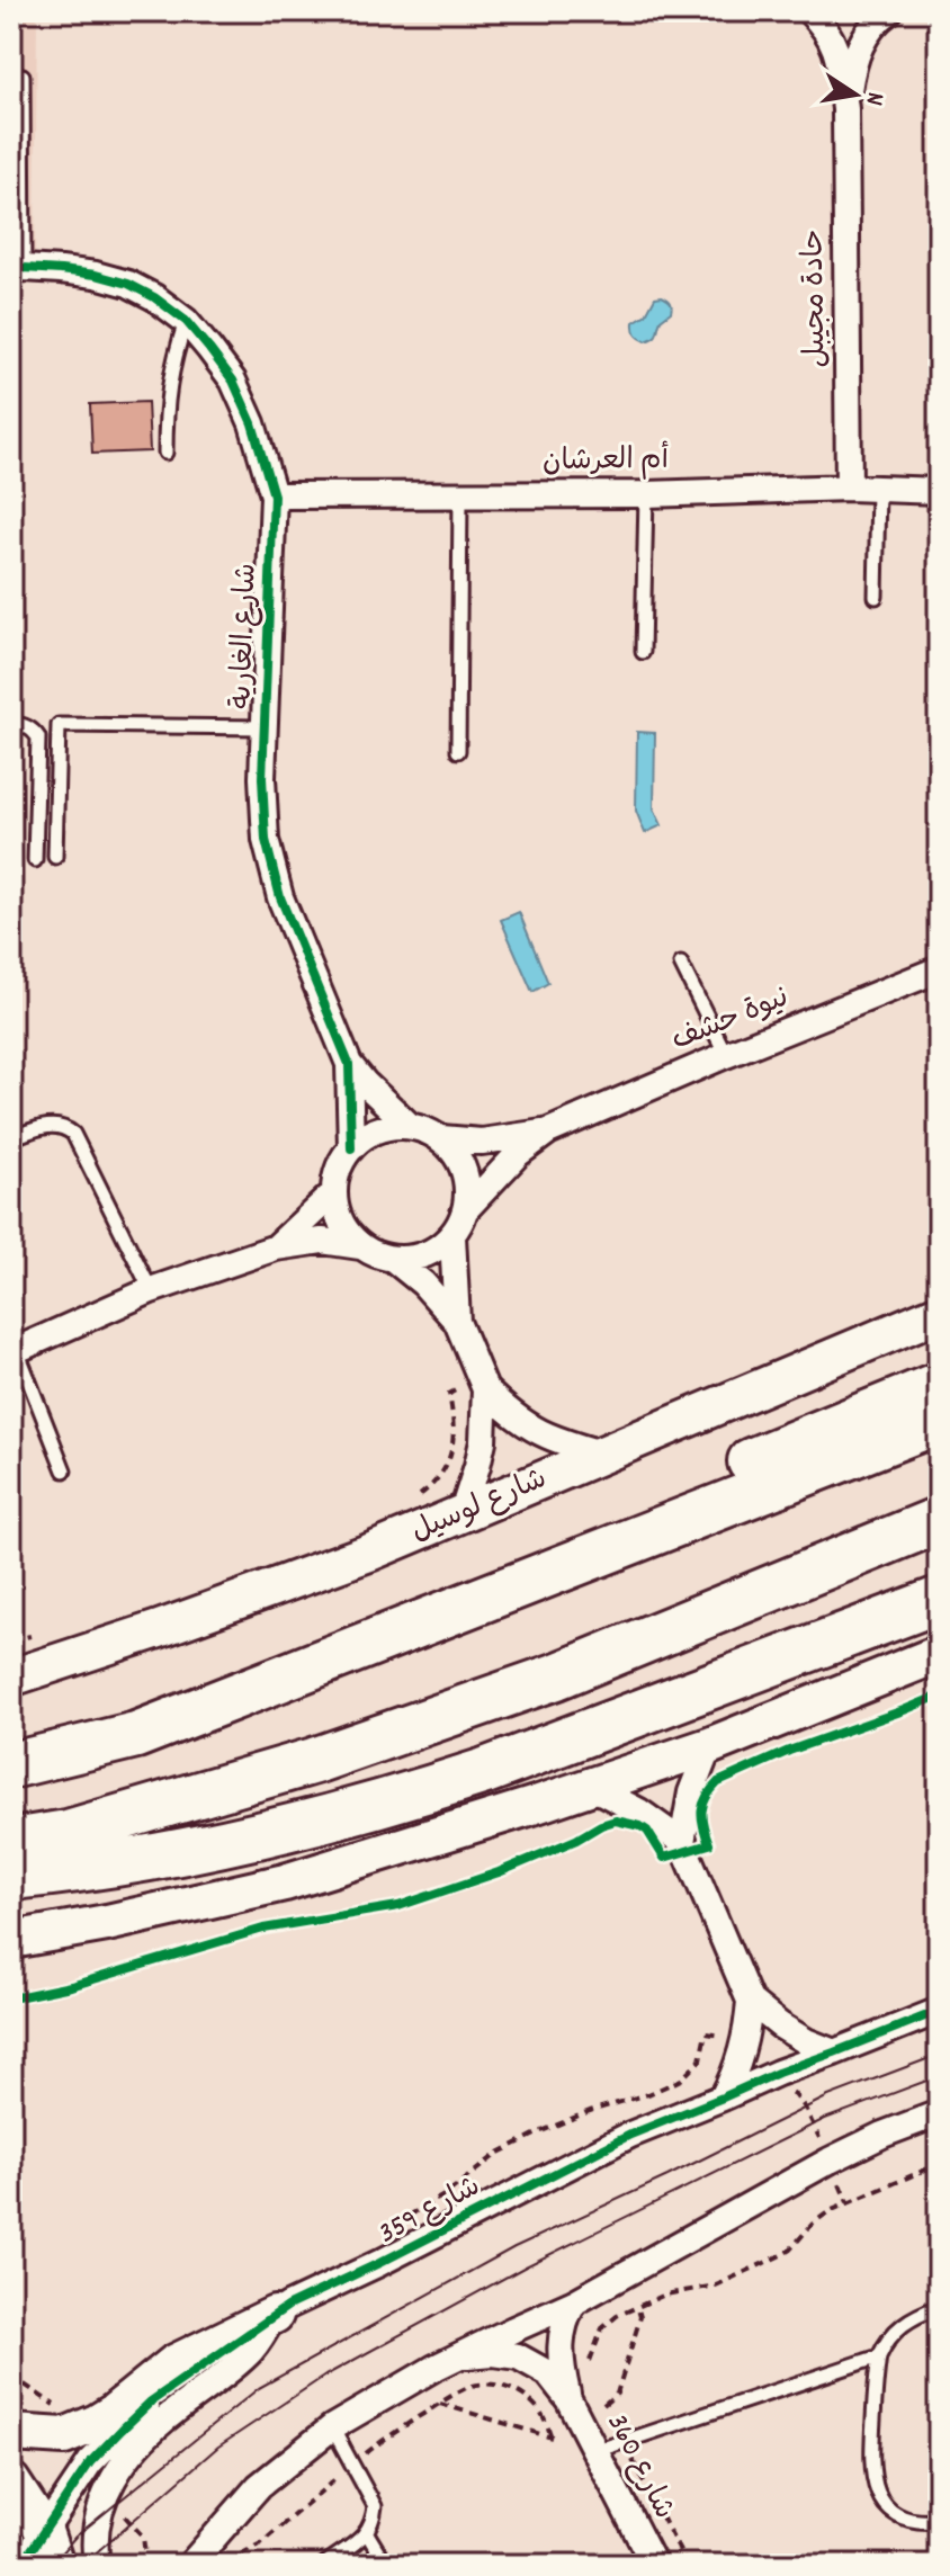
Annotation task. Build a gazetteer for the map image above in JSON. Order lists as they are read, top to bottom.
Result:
{
  "streets": {
    "street": [
      "حادة مجيبل",
      "أم العرشان",
      "شارع الغارية",
      "نيوة حشف",
      "شارع لوسيل",
      "شارع 359",
      "شارع 360"
    ]
  },
  "crossings": [
    ["حادة مجيبل", "أم العرشان"],
    ["أم العرشان", "شارع الغارية"],
    ["شارع الغارية", "نيوة حشف"]
  ],
  "north": "right"
}
